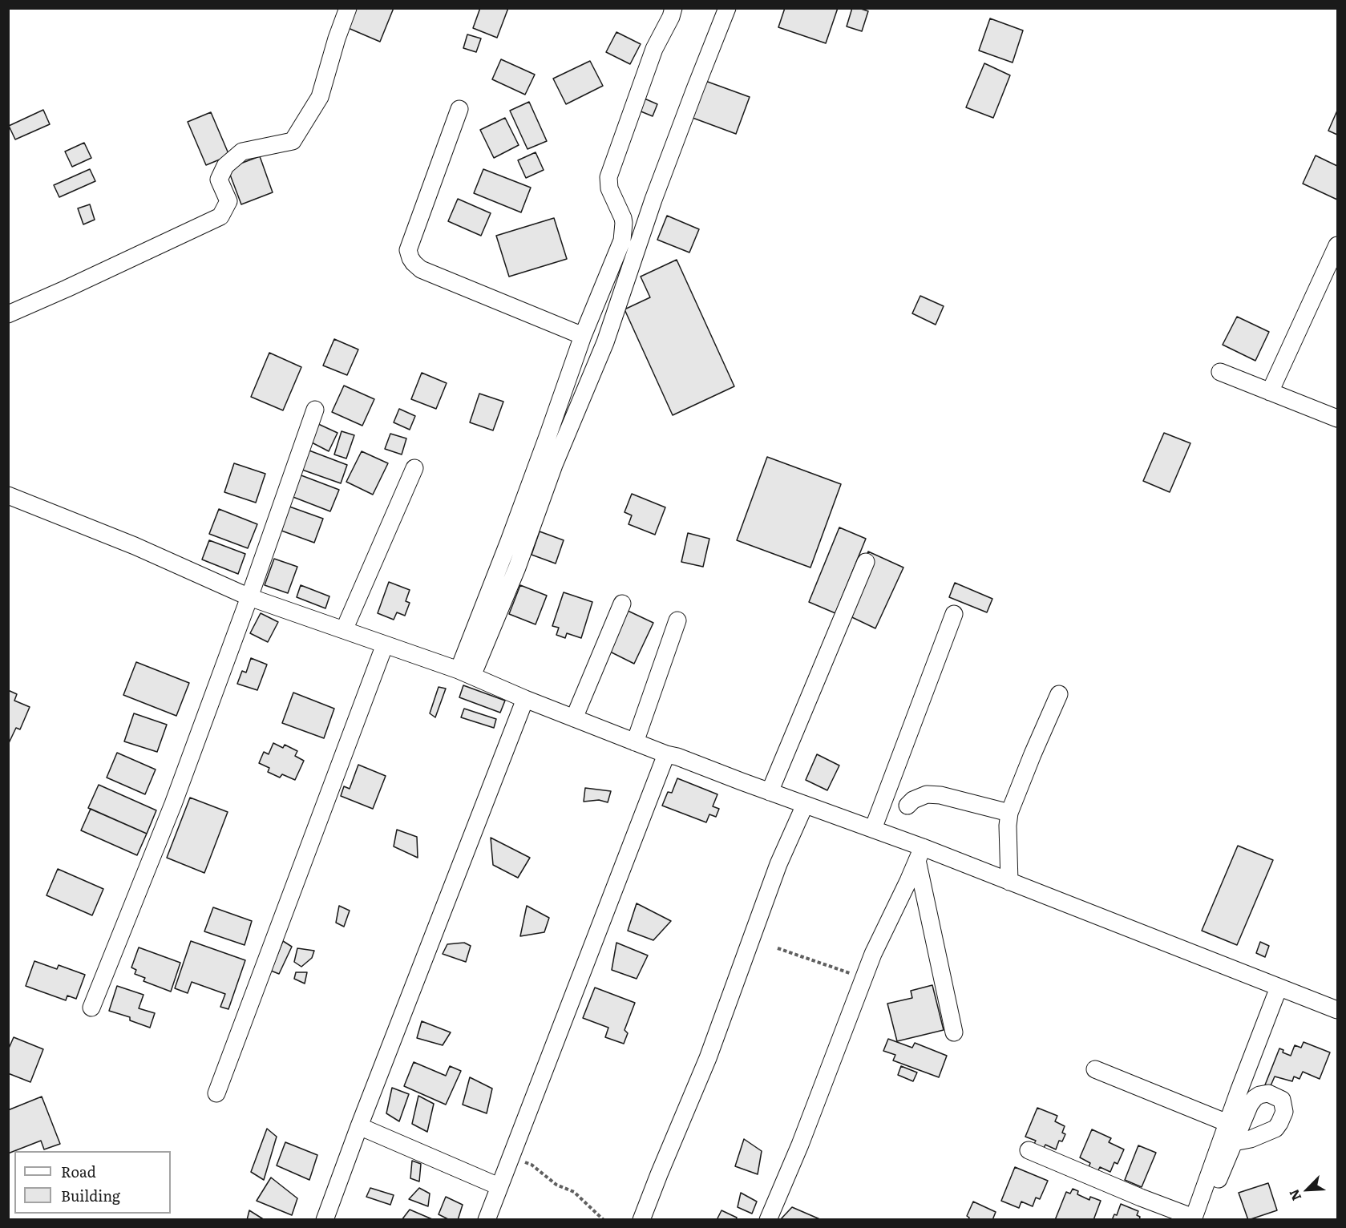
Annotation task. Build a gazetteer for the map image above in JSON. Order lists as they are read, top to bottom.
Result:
{
  "legend": ["Road", "Building"],
  "north": "bottom left"
}
